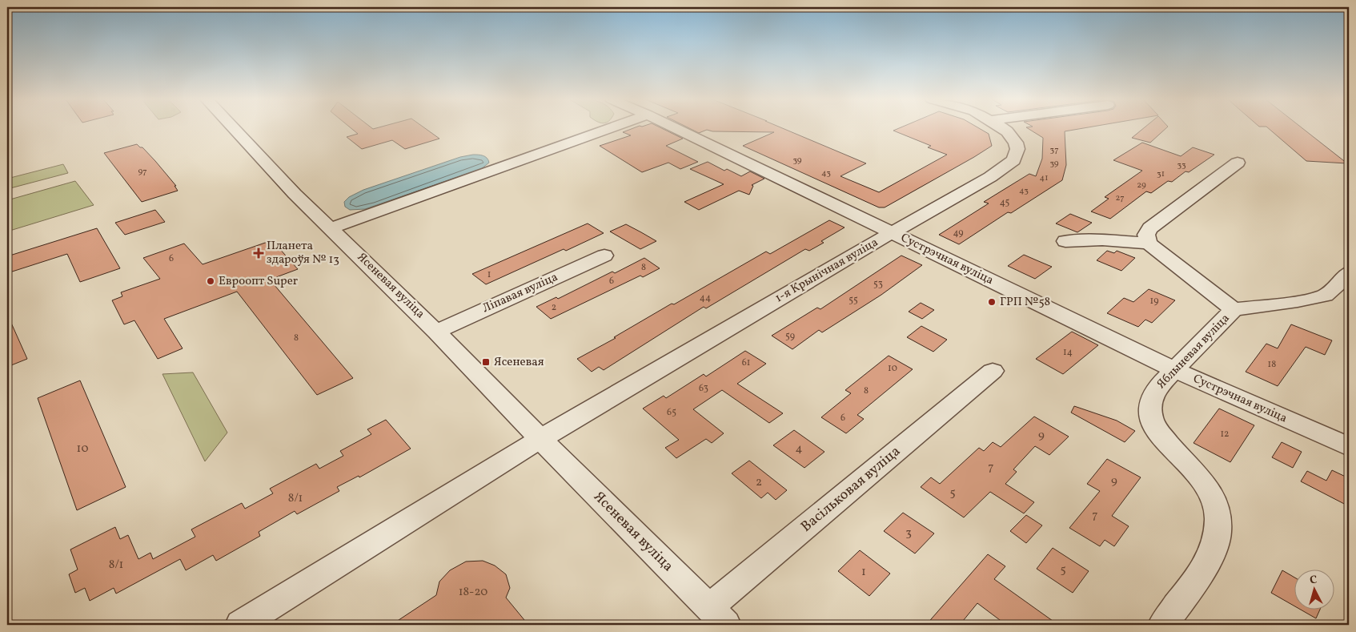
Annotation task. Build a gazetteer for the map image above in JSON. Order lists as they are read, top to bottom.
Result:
{
  "streets": {
    "street": [
      "Сустрэчная вуліца",
      "1-я Крынічная вуліца",
      "Ясеневая вуліца",
      "Ліпавая вуліца",
      "Яблыневая вуліца",
      "Васільковая вуліца"
    ]
  },
  "crossings": [
    ["Сустрэчная вуліца", "1-я Крынічная вуліца"],
    ["Сустрэчная вуліца", "Яблыневая вуліца"],
    ["1-я Крынічная вуліца", "Ясеневая вуліца"],
    ["Ясеневая вуліца", "Ліпавая вуліца"],
    ["Ясеневая вуліца", "Васільковая вуліца"]
  ],
  "places": {
    "health": ["Планета здароўя № 13"],
    "other": ["Евроопт Super", "ГРП №58"],
    "transit": ["Ясеневая"]
  },
  "house_numbers": [
    "37",
    "39",
    "39",
    "33",
    "97",
    "43",
    "31",
    "41",
    "29",
    "43",
    "27",
    "45",
    "49",
    "6",
    "8",
    "1",
    "6",
    "53",
    "44",
    "55",
    "19",
    "2",
    "59",
    "8",
    "14",
    "61",
    "18",
    "10",
    "63",
    "8",
    "65",
    "6",
    "12",
    "9",
    "10",
    "4",
    "7",
    "9",
    "2",
    "5",
    "8/1",
    "7",
    "3",
    "8/1",
    "5",
    "1",
    "18-20"
  ],
  "north": "top"
}
